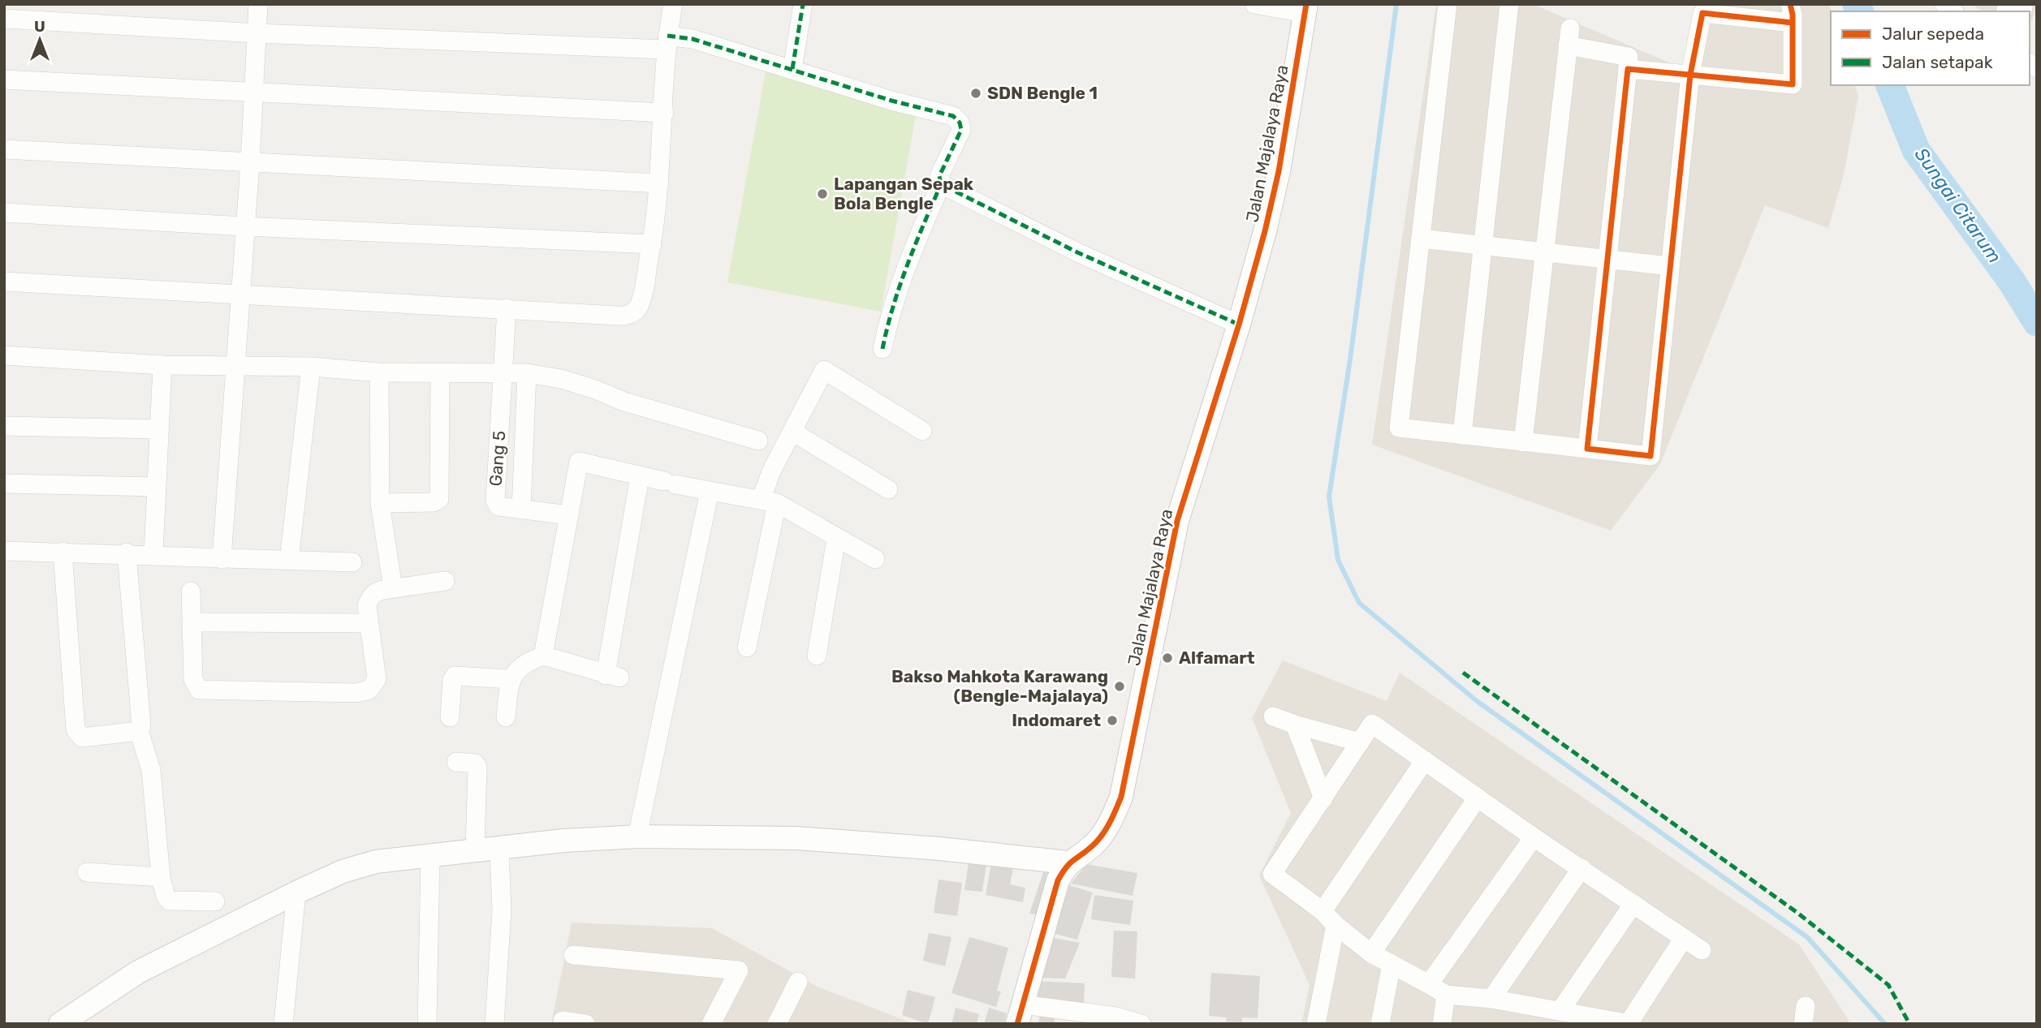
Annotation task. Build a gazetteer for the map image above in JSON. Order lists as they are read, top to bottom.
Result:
{
  "streets": {
    "street": ["Jalan Majalaya Raya", "Gang 5"]
  },
  "water": ["Sungai Citarum"],
  "places": [
    "SDN Bengle 1",
    "Lapangan Sepak Bola Bengle",
    "Alfamart",
    "Bakso Mahkota Karawang (Bengle-Majalaya)",
    "Indomaret"
  ],
  "legend": ["Jalur sepeda", "Jalan setapak"],
  "north": "top"
}
